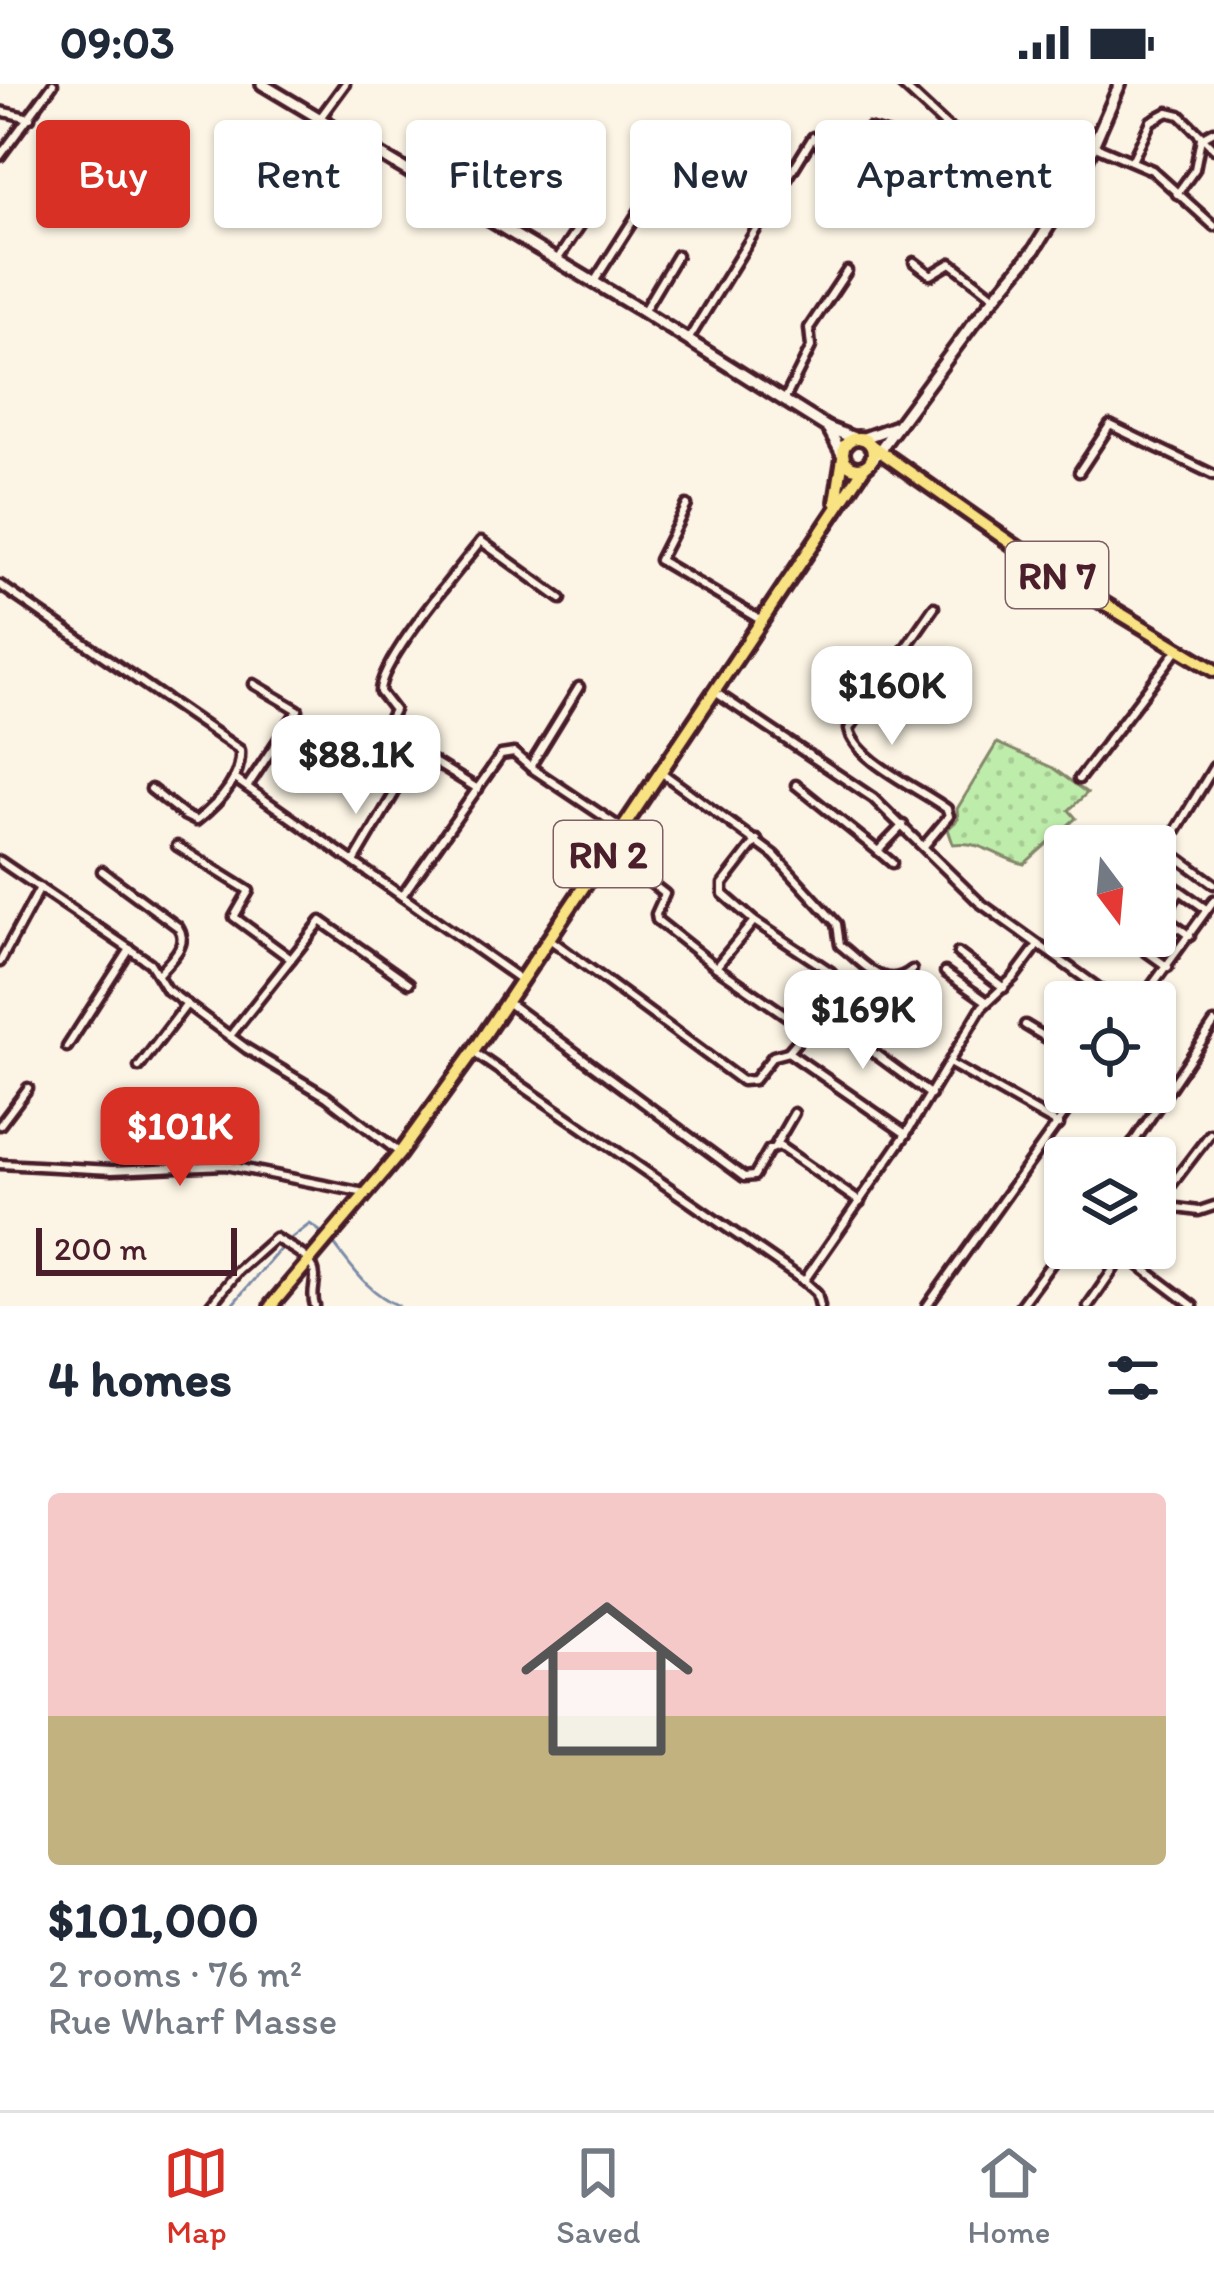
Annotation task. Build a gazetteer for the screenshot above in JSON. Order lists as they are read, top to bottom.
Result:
{
  "streets": {
    "main road": ["RN 7", "RN 2"]
  },
  "crossings": [
    ["RN 7", "RN 2"]
  ],
  "scale_bar": "200 m",
  "north": "bottom",
  "page": {
    "status": "09:03",
    "chip": [
      "Buy",
      "Rent",
      "Filters",
      "New",
      "Apartment"
    ],
    "price": [
      "$160K",
      "$88.1K",
      "$169K",
      "$101K"
    ],
    "scale": "200 m",
    "heading": "4 homes",
    "list": [
      {
        "name": "$101,000",
        "note": "2 rooms · 76 m² · Rue Wharf Masse"
      }
    ],
    "tabs": ["Map", "Saved", "Home"]
  }
}
